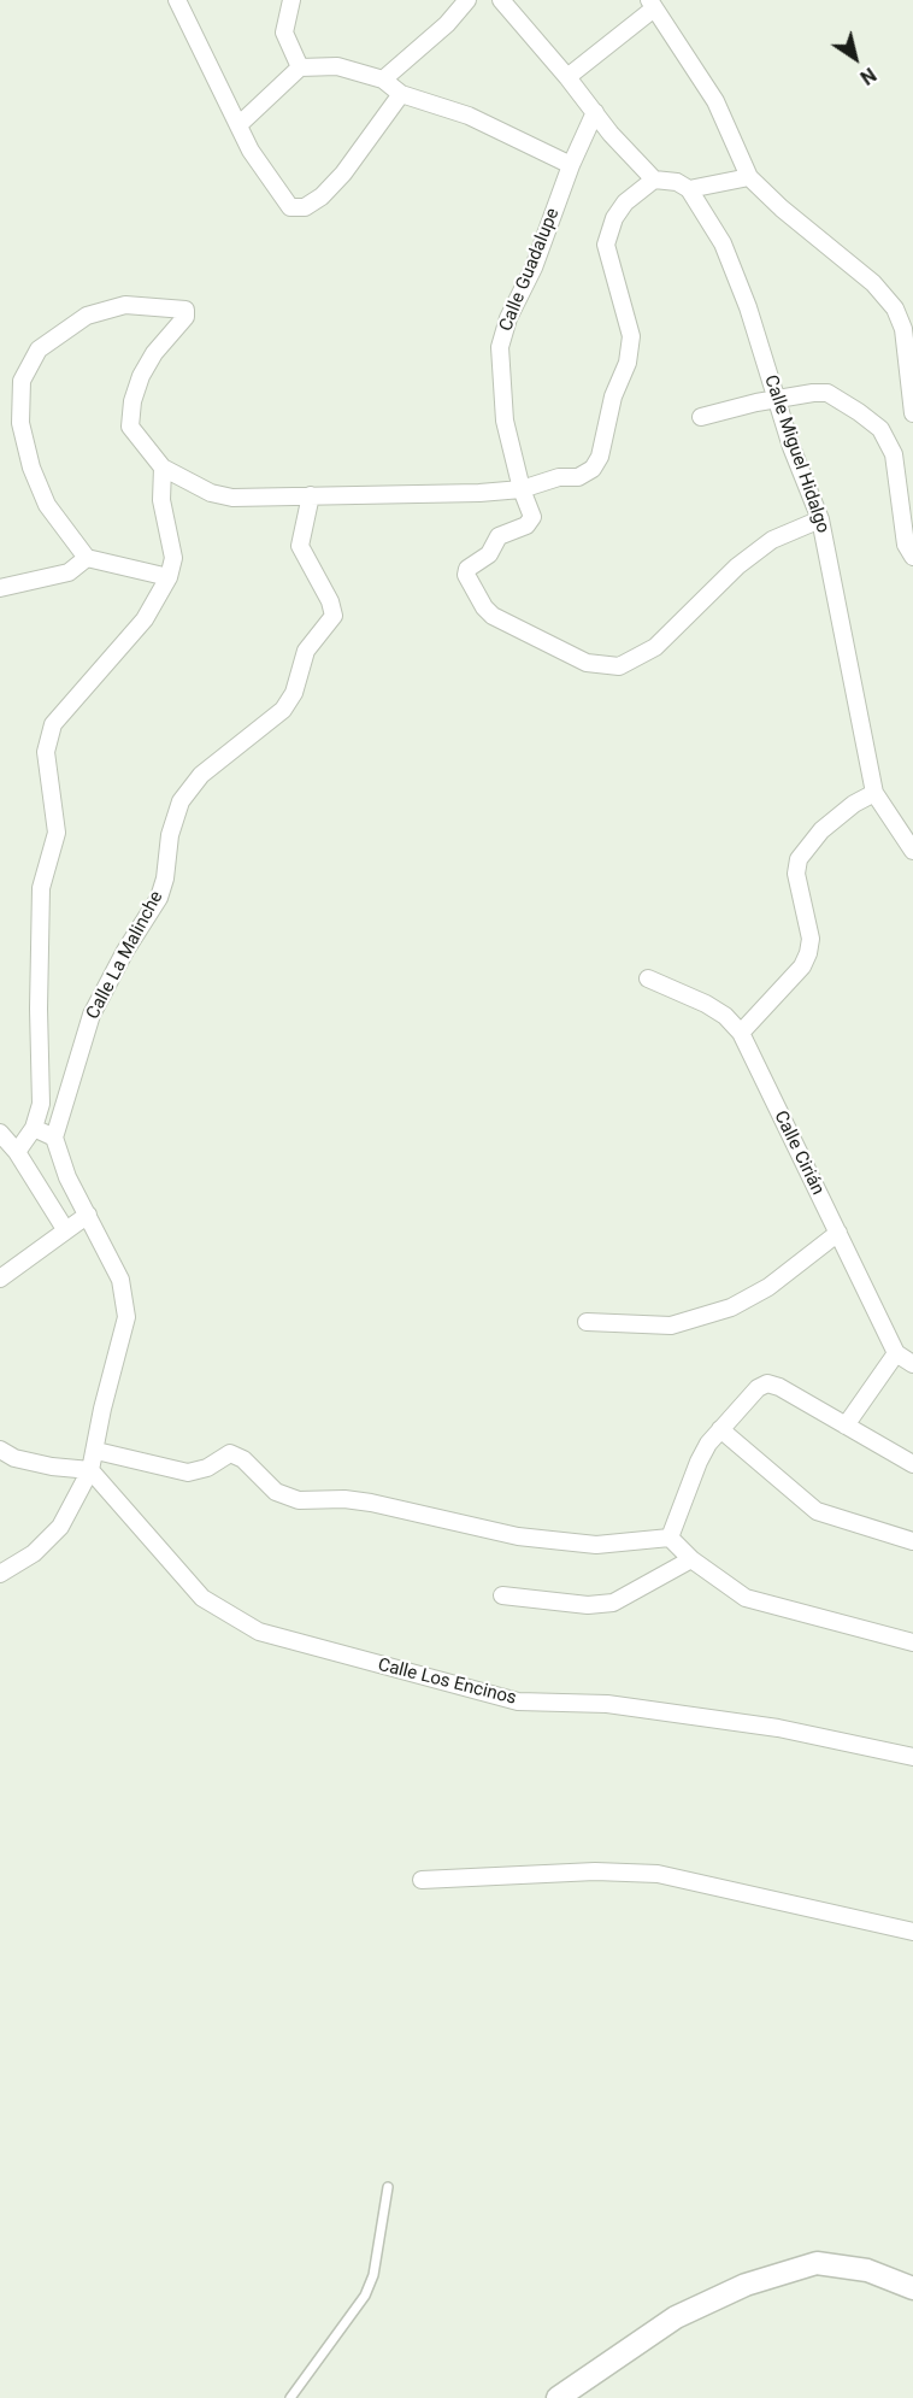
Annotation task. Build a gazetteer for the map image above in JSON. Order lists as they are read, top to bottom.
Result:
{
  "streets": {
    "street": [
      "Calle Guadalupe",
      "Calle Miguel Hidalgo",
      "Calle La Malinche",
      "Calle Cirián",
      "Calle Los Encinos"
    ]
  },
  "crossings": [
    ["Calle Guadalupe", "Calle Miguel Hidalgo"]
  ],
  "north": "bottom right"
}
